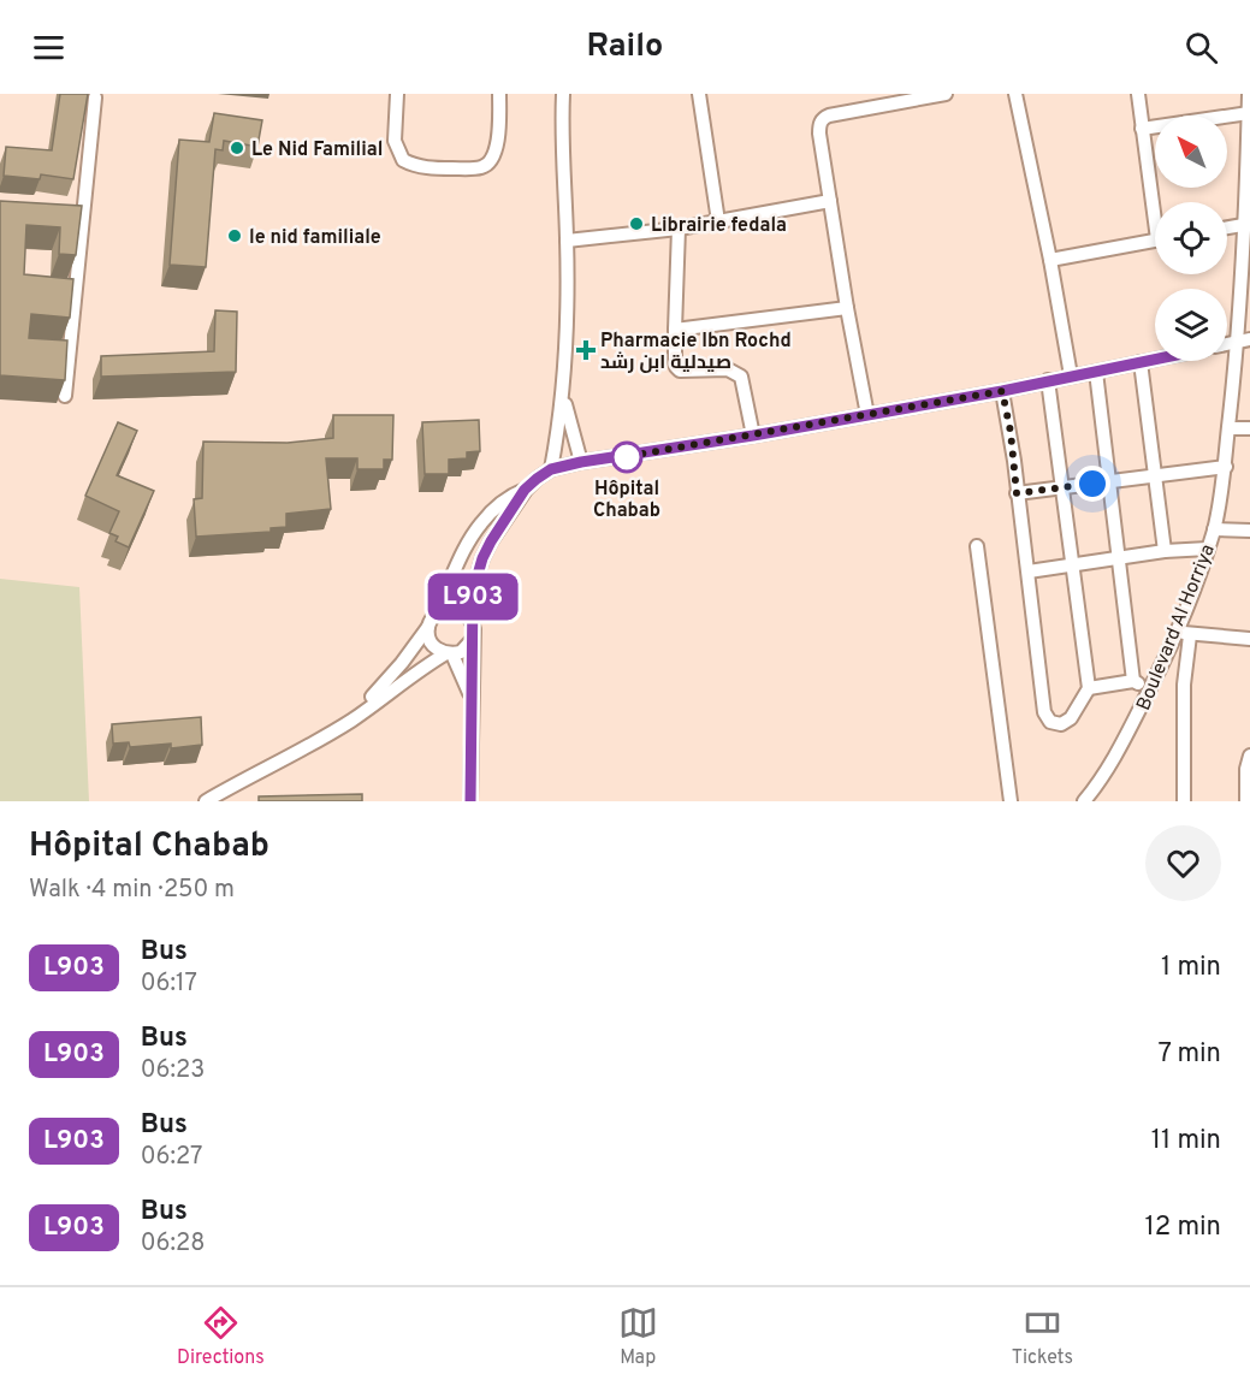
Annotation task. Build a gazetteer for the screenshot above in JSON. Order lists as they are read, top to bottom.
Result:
{
  "streets": {
    "street": ["Boulevard Al Horriya"]
  },
  "places": {
    "other": [
      "Le Nid Familial",
      "Librairie fedala",
      "le nid familiale",
      "Hôpital Chabab"
    ],
    "health": ["Pharmacie Ibn Rochd صيدلية ابن رشد"]
  },
  "lines": ["bus line L903"],
  "north": "top left",
  "page": {
    "header": "Railo",
    "on_map": "L903",
    "heading": ["Hôpital Chabab", "Walk · 4 min · 250 m"],
    "list": [
      {
        "mark": "L903",
        "name": "Bus",
        "note": "06:17",
        "value": "1 min"
      },
      {
        "mark": "L903",
        "name": "Bus",
        "note": "06:23",
        "value": "7 min"
      },
      {
        "mark": "L903",
        "name": "Bus",
        "note": "06:27",
        "value": "11 min"
      },
      {
        "mark": "L903",
        "name": "Bus",
        "note": "06:28",
        "value": "12 min"
      }
    ],
    "tabs": ["Directions", "Map", "Tickets"]
  }
}
